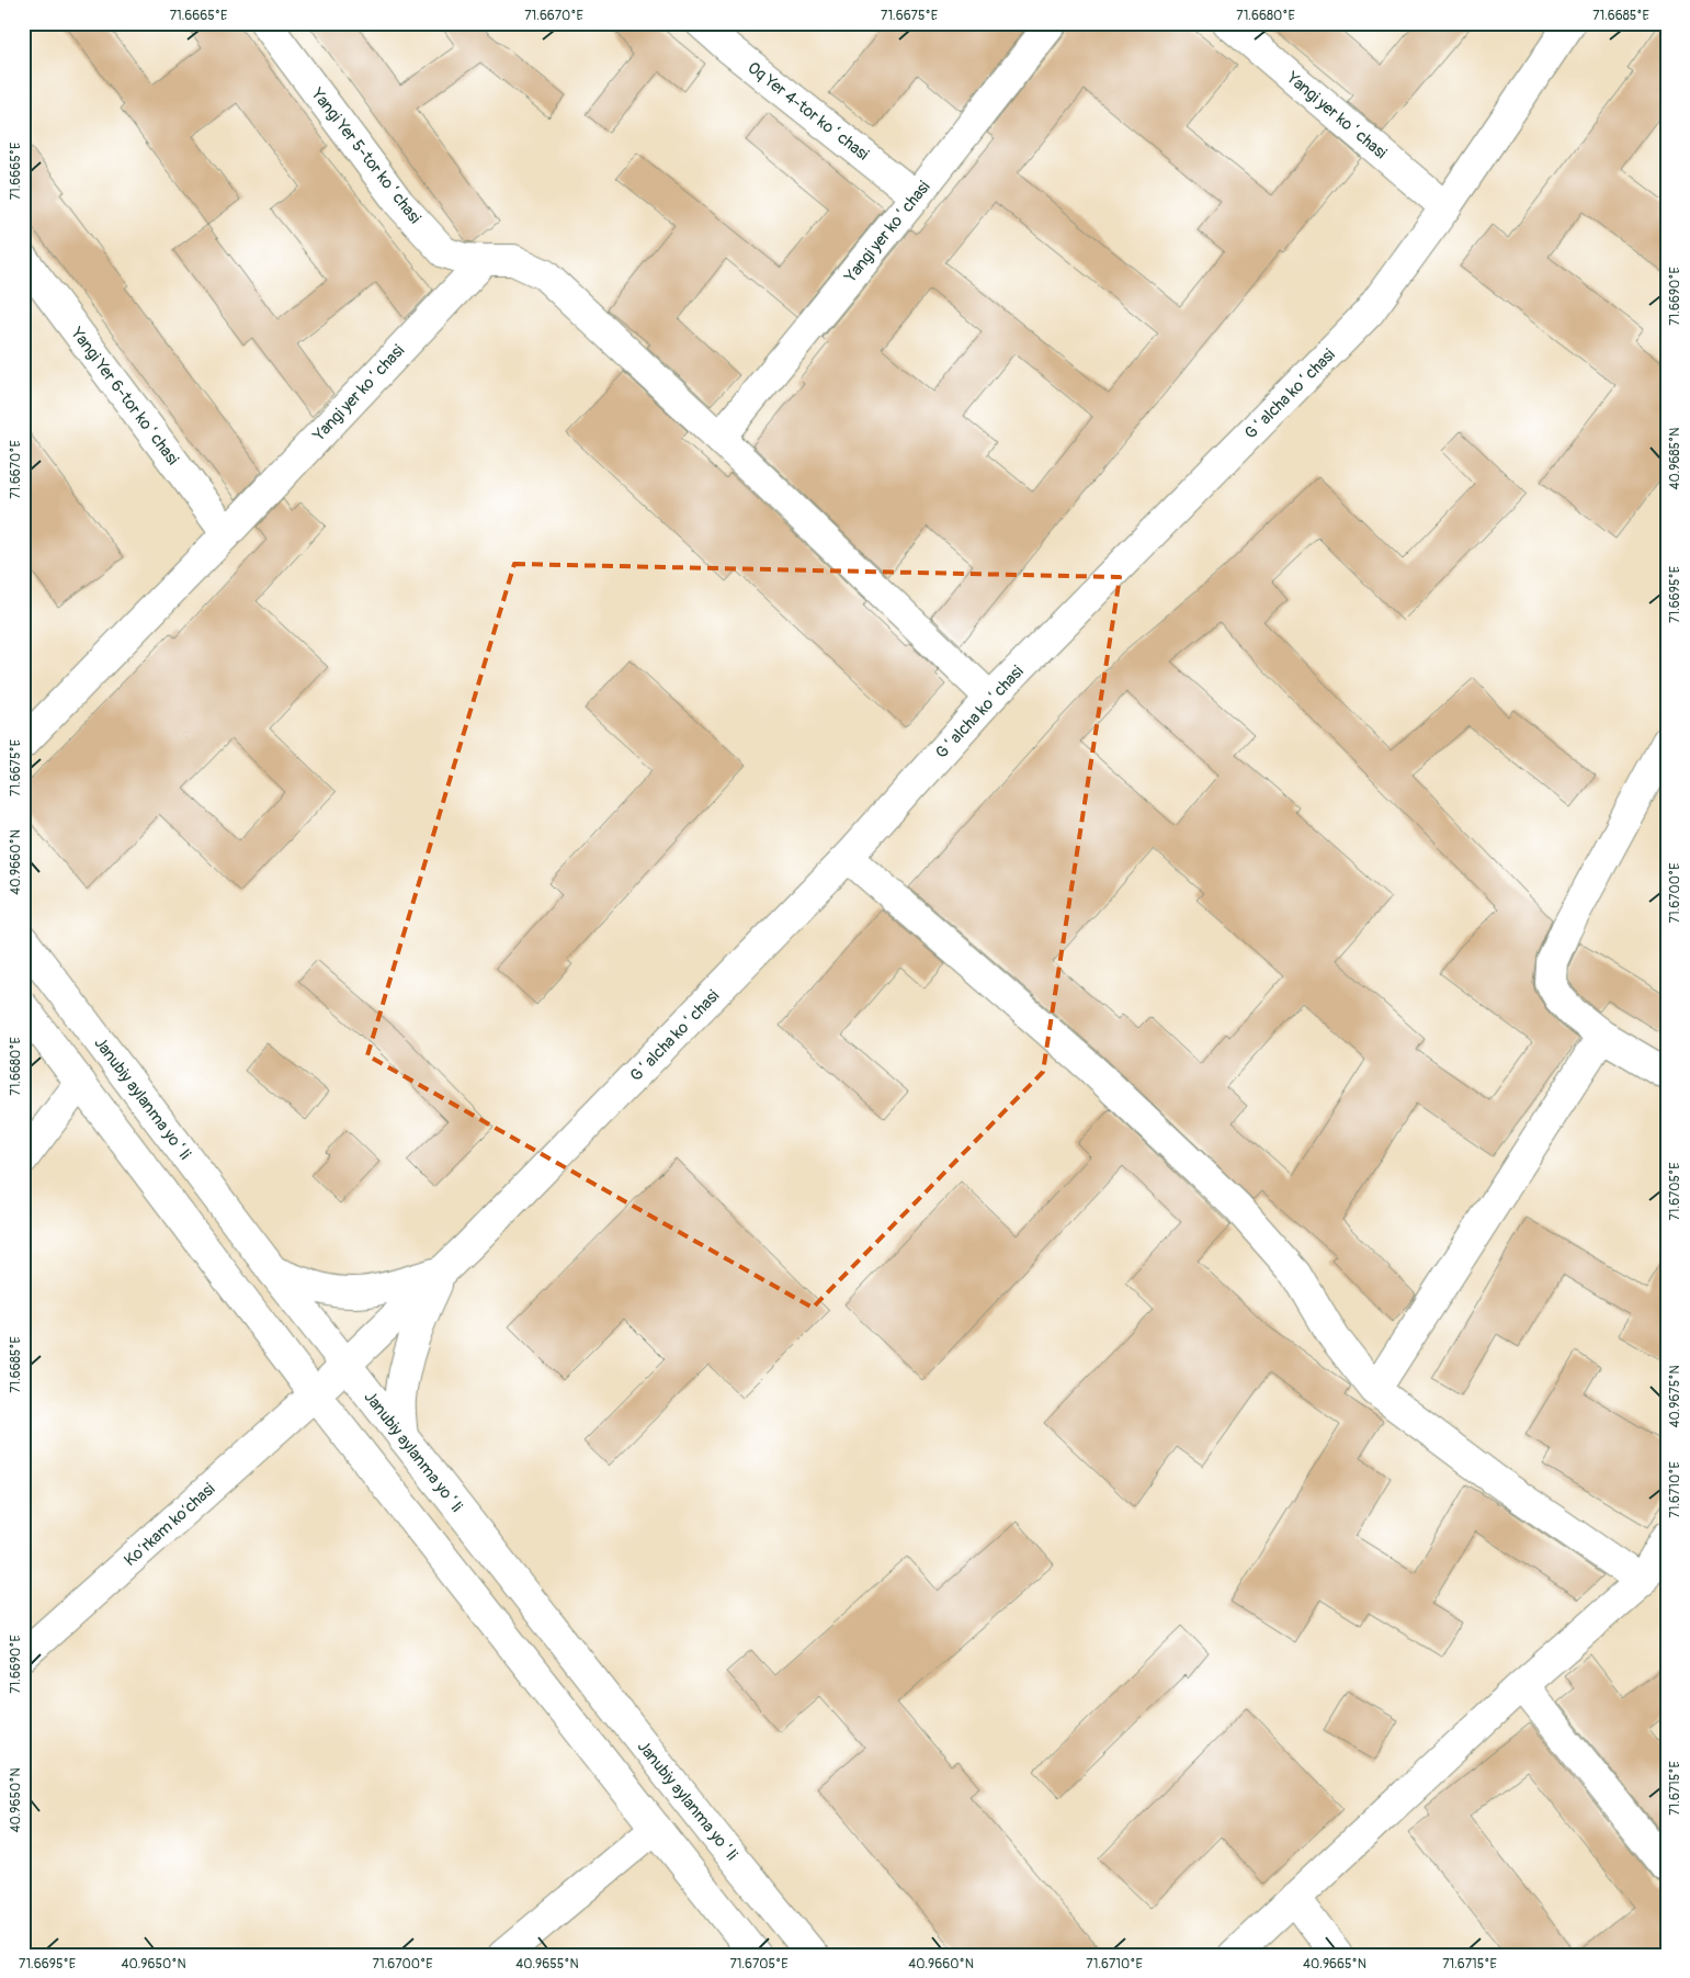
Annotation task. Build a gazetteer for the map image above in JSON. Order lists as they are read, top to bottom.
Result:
{
  "streets": {
    "main road": [
      "Oq Yer 4-tor koʻchasi",
      "Yangi yer koʻchasi",
      "Yangi Yer 5-tor koʻchasi",
      "Gʻalcha koʻchasi",
      "Yangi Yer 6-tor koʻchasi",
      "Janubiy aylanma yoʻli",
      "Ko‘rkam ko‘chasi"
    ]
  },
  "crossings": [
    ["Oq Yer 4-tor koʻchasi", "Yangi yer koʻchasi"],
    ["Yangi yer koʻchasi", "Yangi Yer 5-tor koʻchasi"],
    ["Yangi yer koʻchasi", "Gʻalcha koʻchasi"],
    ["Yangi yer koʻchasi", "Yangi Yer 6-tor koʻchasi"],
    ["Gʻalcha koʻchasi", "Janubiy aylanma yoʻli"],
    ["Gʻalcha koʻchasi", "Ko‘rkam ko‘chasi"],
    ["Janubiy aylanma yoʻli", "Ko‘rkam ko‘chasi"]
  ],
  "coordinates": [
    "71.6665°E",
    "71.6670°E",
    "71.6675°E",
    "71.6680°E",
    "71.6685°E",
    "71.6690°E",
    "40.9685°N",
    "71.6695°E",
    "40.9660°N",
    "71.6700°E",
    "71.6705°E",
    "40.9675°N",
    "71.6710°E",
    "71.6715°E",
    "40.9650°N",
    "40.9655°N",
    "40.9665°N"
  ]
}
